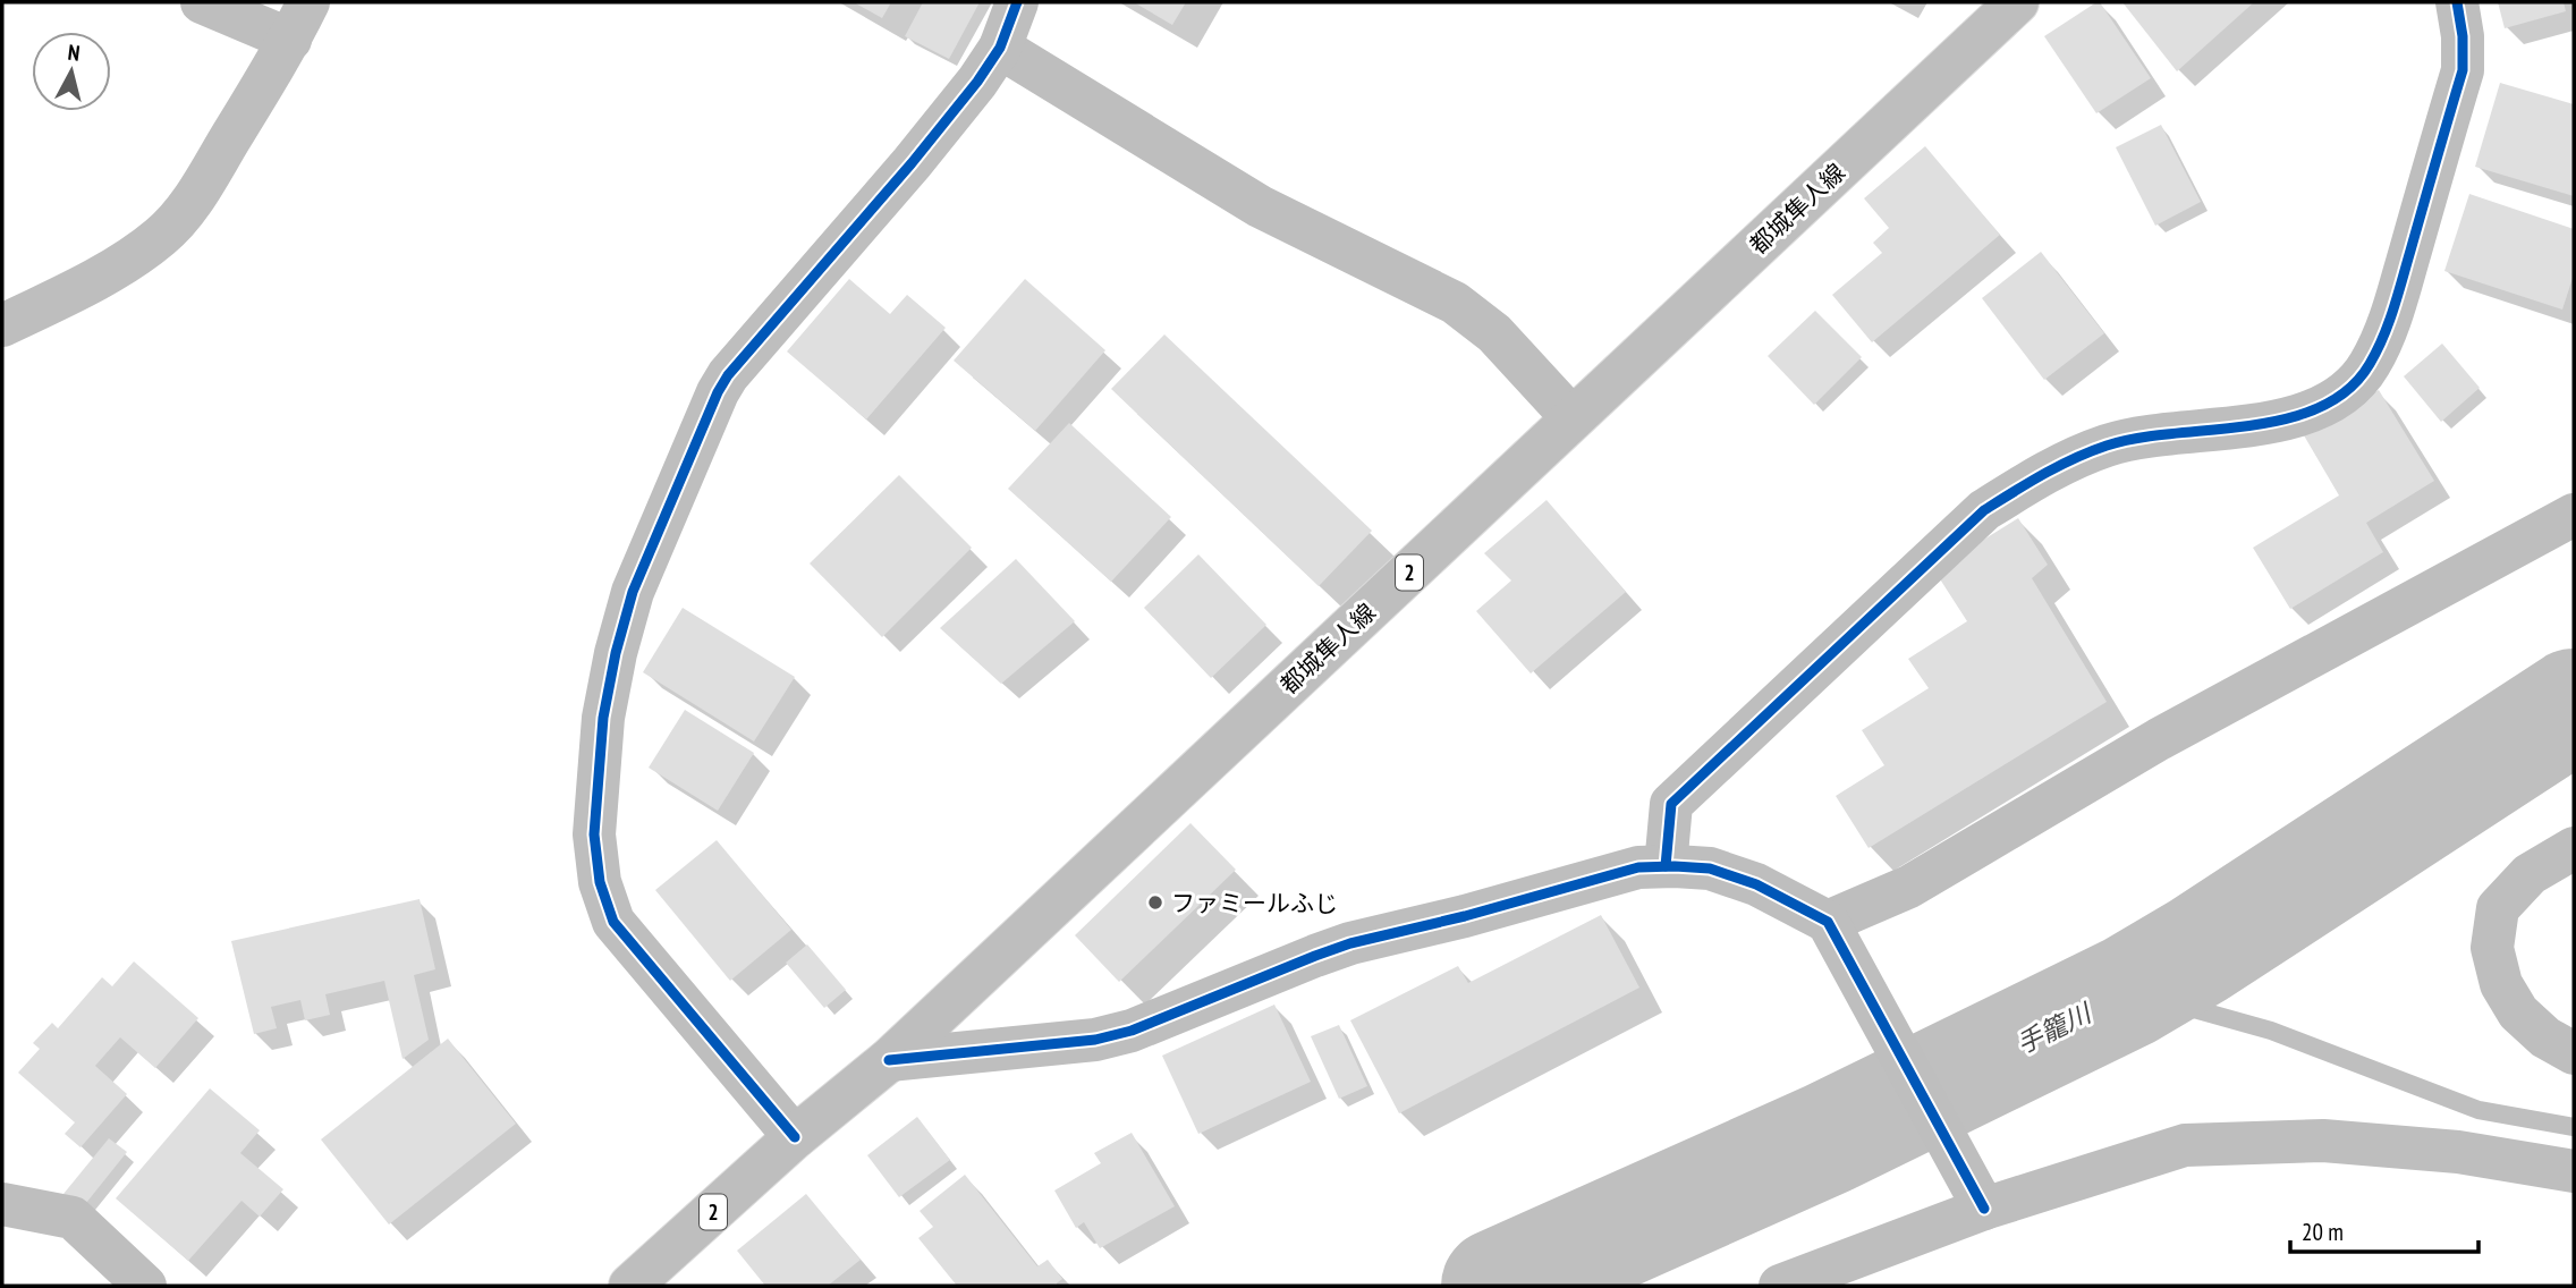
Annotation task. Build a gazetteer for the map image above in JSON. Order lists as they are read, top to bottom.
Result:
{
  "streets": {
    "street": ["都城隼人線", "2"]
  },
  "water": ["手籠川"],
  "places": ["ファミールふじ"],
  "scale_bar": "20 m",
  "north": "top"
}
